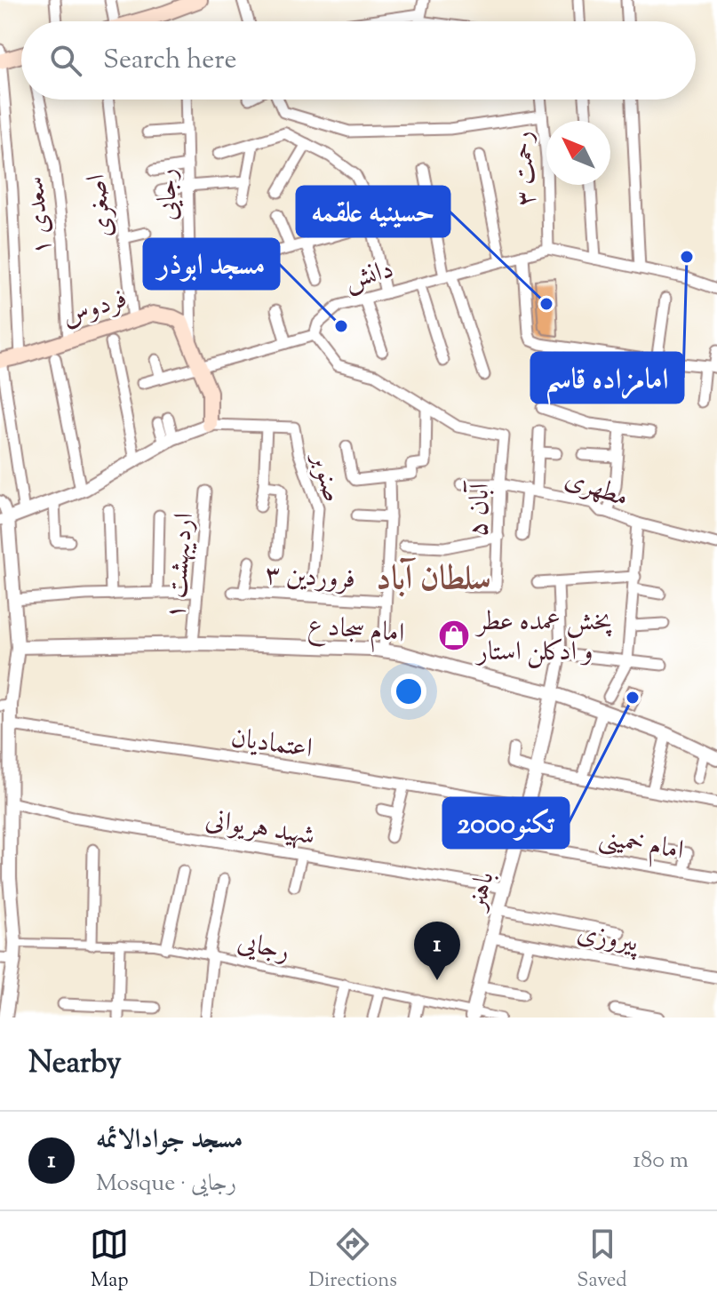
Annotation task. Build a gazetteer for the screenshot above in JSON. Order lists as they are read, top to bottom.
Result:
{
  "streets": {
    "main road": ["فردوس"],
    "street": [
      "رحمت ۳",
      "رجایی",
      "اصغری",
      "سعدی ۱",
      "دانش",
      "صنوبر",
      "مطهری",
      "آبان ۵",
      "اردیبهشت ۱",
      "فروردین ۳",
      "امام سجاد ع",
      "اعتمادیان",
      "شهید هریوانی",
      "امام خمینی",
      "باهنر",
      "پیروزی"
    ]
  },
  "crossings": [
    ["رحمت ۳", "دانش"],
    ["رجایی", "فردوس"],
    ["رجایی", "باهنر"],
    ["اصغری", "فردوس"],
    ["سعدی ۱", "فردوس"],
    ["مطهری", "آبان ۵"],
    ["اردیبهشت ۱", "امام سجاد ع"],
    ["فروردین ۳", "امام سجاد ع"],
    ["امام سجاد ع", "باهنر"],
    ["اعتمادیان", "باهنر"],
    ["شهید هریوانی", "باهنر"],
    ["امام خمینی", "باهنر"],
    ["باهنر", "پیروزی"]
  ],
  "districts": ["سلطان آباد"],
  "places": {
    "other": [
      "امامزاده قاسم",
      "حسینیه علقمه",
      "مسجد ابوذر",
      "تکنو2000"
    ],
    "shop": ["پخش عمده عطر و ادکلن استار"]
  },
  "north": "top left",
  "page": {
    "search": "Search here",
    "pins": "1",
    "heading": "Nearby",
    "list": [
      {
        "mark": "1",
        "name": "مسجد جوادالائمه",
        "note": "Mosque · رجایی",
        "value": "180 m"
      }
    ],
    "nav": ["Map", "Directions", "Saved"]
  }
}
